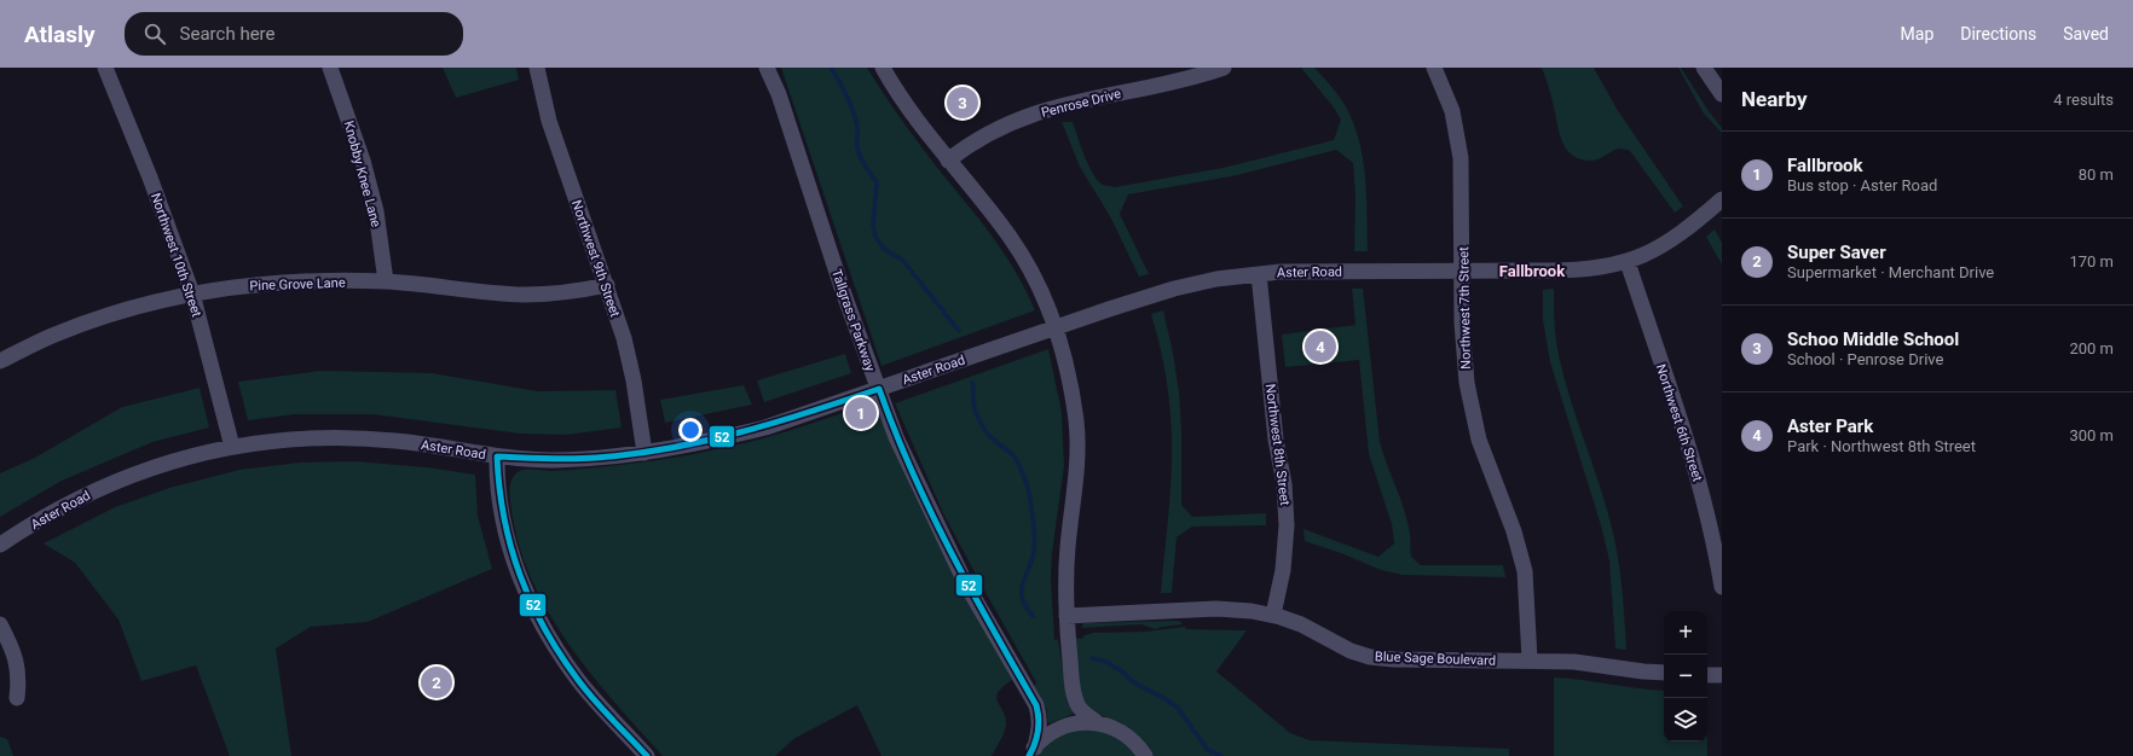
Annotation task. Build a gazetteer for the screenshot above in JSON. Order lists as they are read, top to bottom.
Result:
{
  "streets": {
    "street": [
      "Penrose Drive",
      "Knobby Knee Lane",
      "Northwest 10th Street",
      "Northwest 9th Street",
      "Aster Road",
      "Pine Grove Lane",
      "Northwest 7th Street",
      "Tallgrass Parkway",
      "Northwest 6th Street",
      "Northwest 8th Street",
      "Blue Sage Boulevard"
    ]
  },
  "crossings": [
    ["Knobby Knee Lane", "Pine Grove Lane"],
    ["Northwest 10th Street", "Aster Road"],
    ["Northwest 10th Street", "Pine Grove Lane"],
    ["Northwest 9th Street", "Aster Road"],
    ["Northwest 9th Street", "Pine Grove Lane"],
    ["Aster Road", "Northwest 7th Street"],
    ["Aster Road", "Tallgrass Parkway"],
    ["Aster Road", "Northwest 6th Street"],
    ["Aster Road", "Northwest 8th Street"],
    ["Northwest 7th Street", "Blue Sage Boulevard"],
    ["Northwest 8th Street", "Blue Sage Boulevard"]
  ],
  "districts": ["Fallbrook"],
  "lines": ["transit line 52"],
  "page": {
    "header": "Atlasly",
    "search": "Search here",
    "nav": ["Map", "Directions", "Saved"],
    "heading": ["Nearby", "4 results"],
    "pins": [
      "3",
      "4",
      "1",
      "2"
    ],
    "list": [
      {
        "mark": "1",
        "name": "Fallbrook",
        "note": "Bus stop · Aster Road",
        "value": "80 m"
      },
      {
        "mark": "2",
        "name": "Super Saver",
        "note": "Supermarket · Merchant Drive",
        "value": "170 m"
      },
      {
        "mark": "3",
        "name": "Schoo Middle School",
        "note": "School · Penrose Drive",
        "value": "200 m"
      },
      {
        "mark": "4",
        "name": "Aster Park",
        "note": "Park · Northwest 8th Street",
        "value": "300 m"
      }
    ],
    "map_buttons": ["+", "−"]
  }
}
